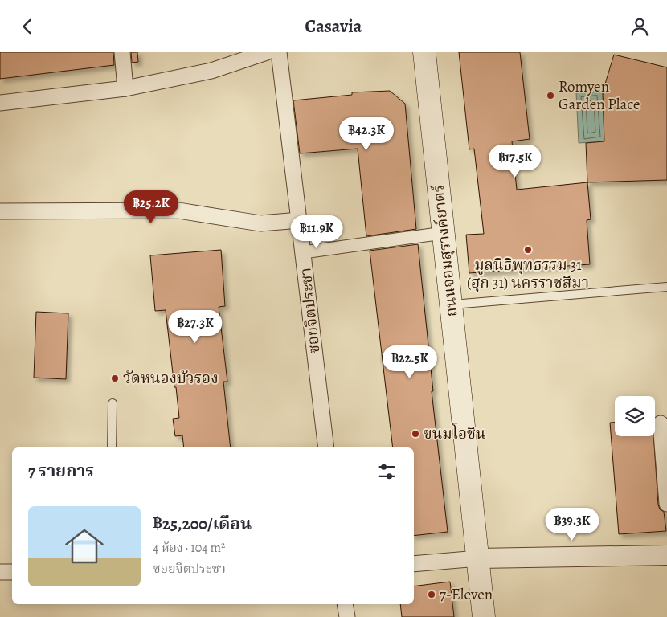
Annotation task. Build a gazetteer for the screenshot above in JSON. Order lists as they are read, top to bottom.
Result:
{
  "streets": {
    "main road": ["ถนนจอมสุรางค์ยาตร์"],
    "street": ["ซอยจิตประชา"]
  },
  "places": [
    "Romyen Garden Place",
    "มูลนิธิพุทธรรม 31 (ฮุก 31) นครราชสีมา",
    "วัดหนองบัวรอง",
    "ขนมโอชิน",
    "7-Eleven"
  ],
  "page": {
    "header": "Casavia",
    "price": [
      "฿42.3K",
      "฿17.5K",
      "฿25.2K",
      "฿11.9K",
      "฿27.3K",
      "฿22.5K",
      "฿39.3K"
    ],
    "heading": "7 รายการ",
    "list": [
      {
        "name": "฿25,200/เดือน",
        "note": "4 ห้อง · 104 m² · ซอยจิตประชา"
      }
    ]
  }
}
